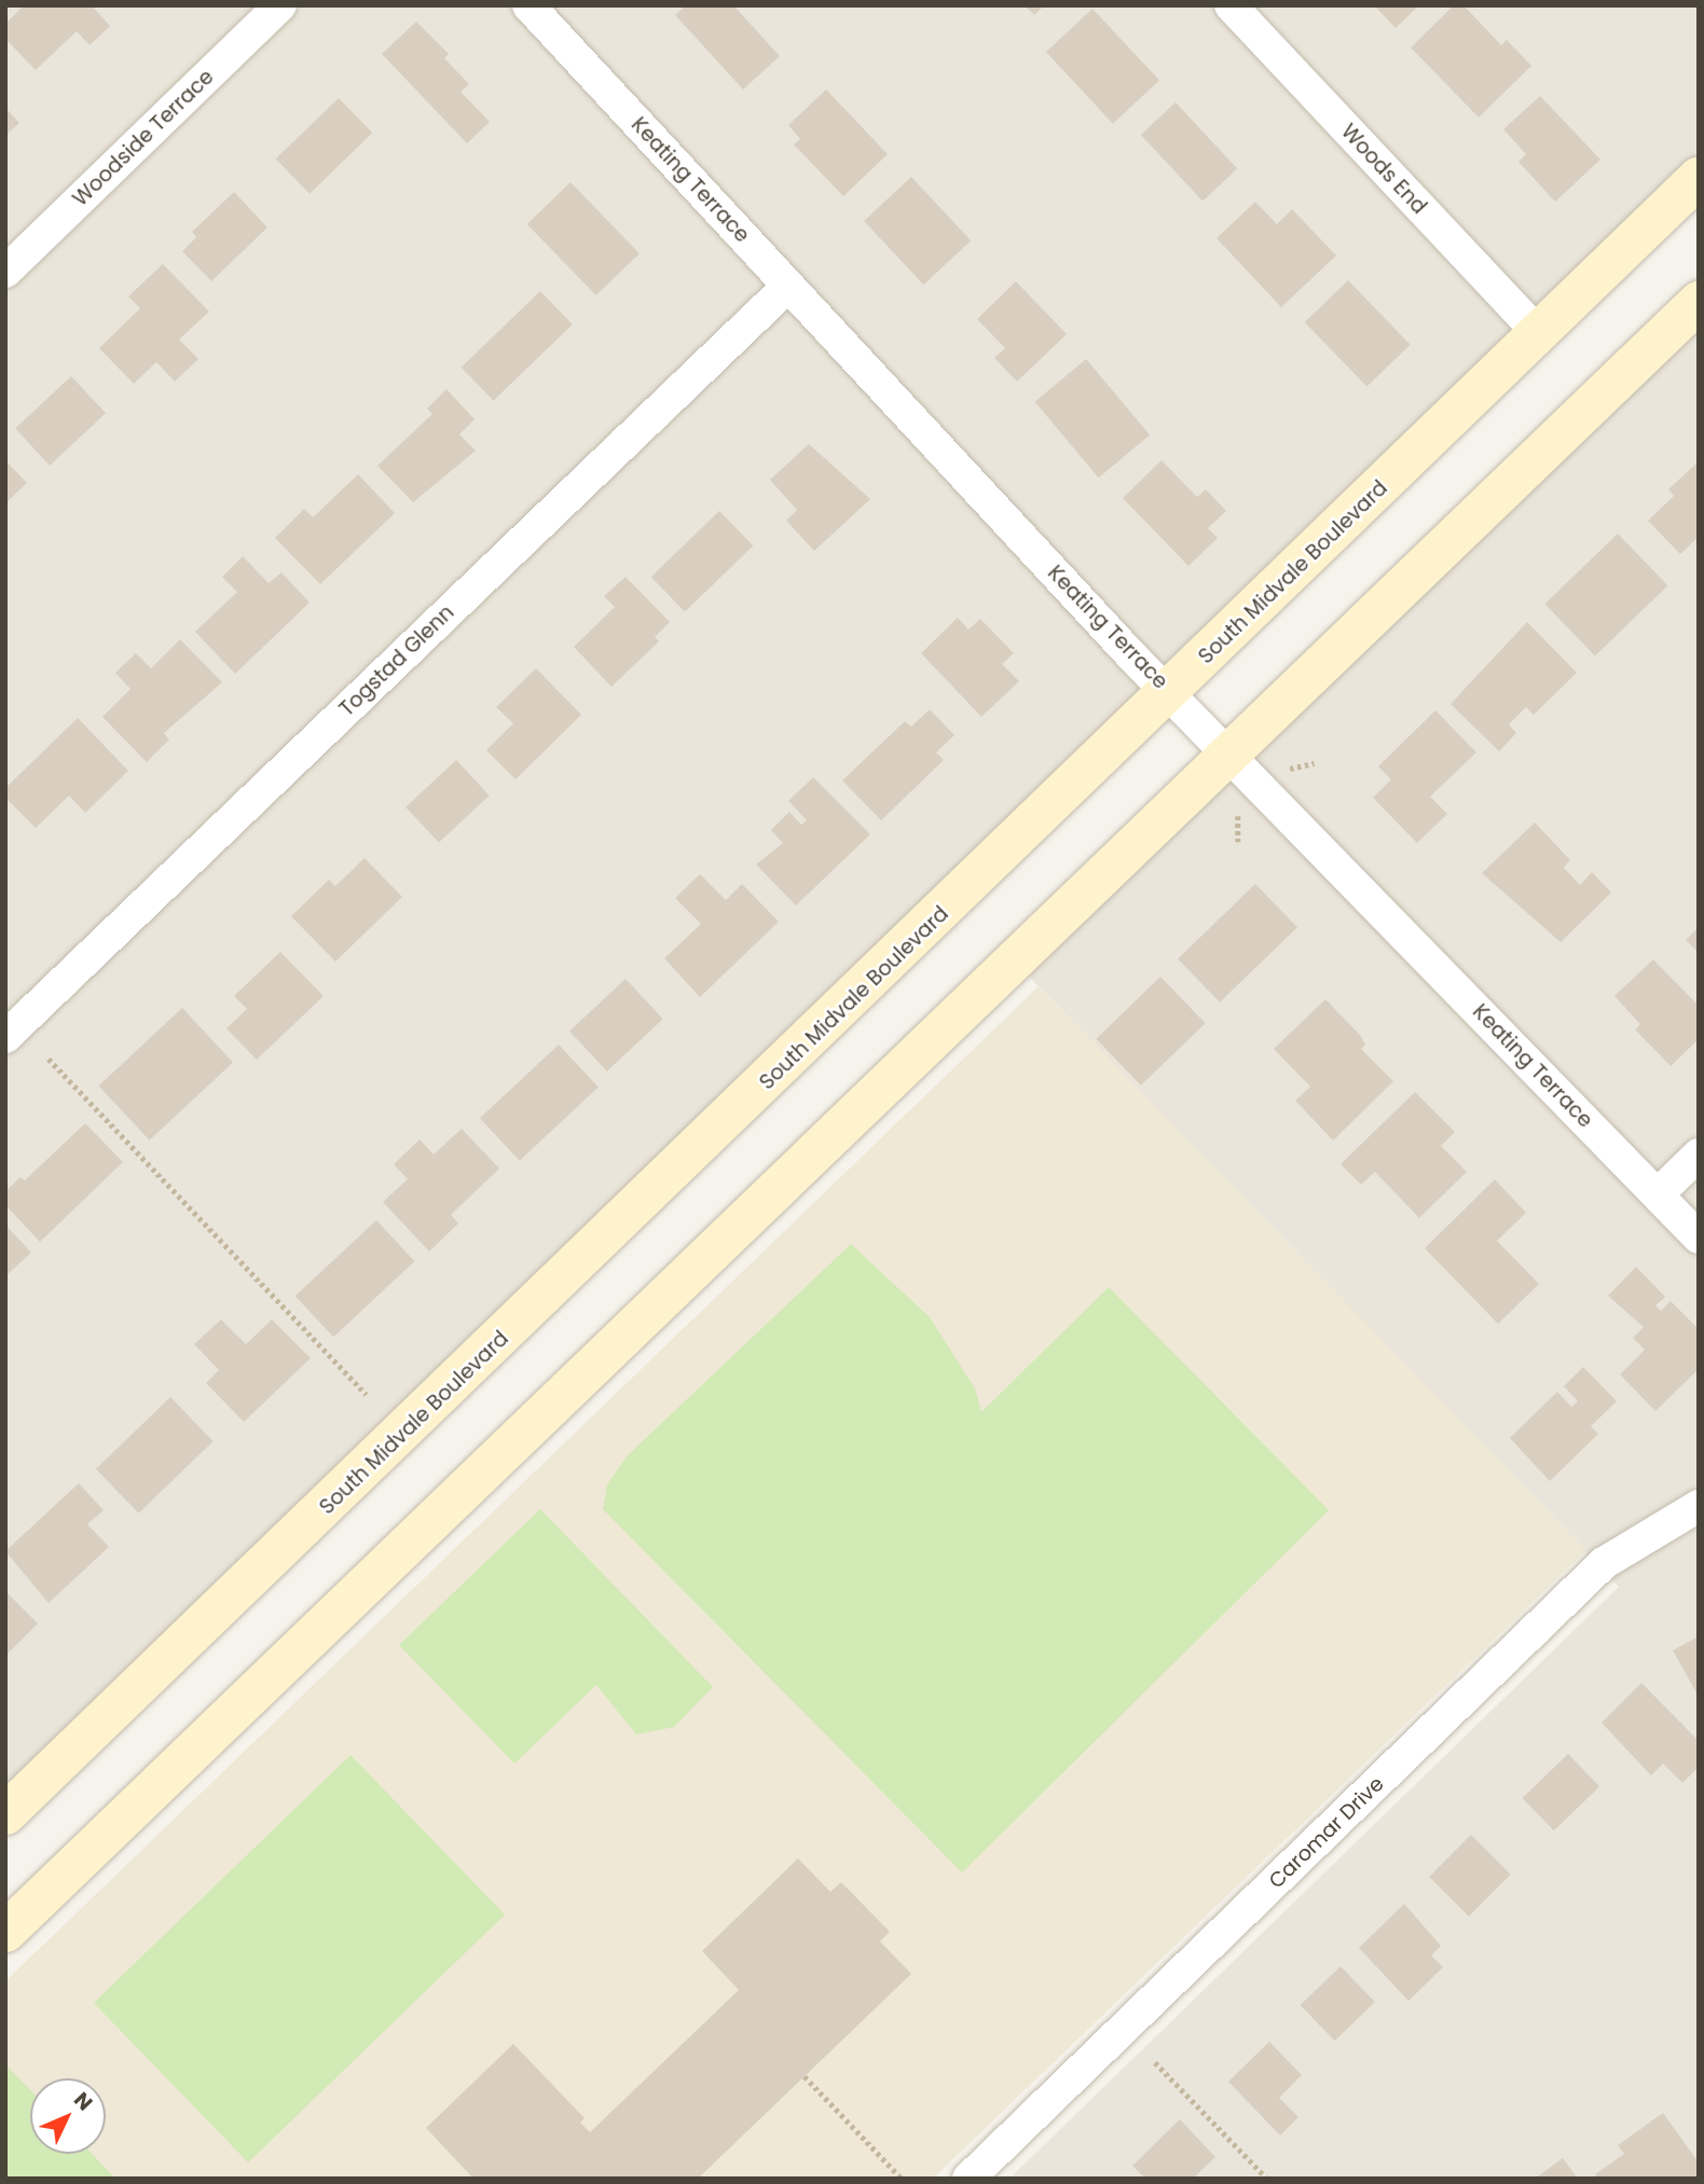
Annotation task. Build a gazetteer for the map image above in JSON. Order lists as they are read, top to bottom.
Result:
{
  "streets": {
    "main road": ["South Midvale Boulevard"],
    "street": [
      "Woodside Terrace",
      "Woods End",
      "Keating Terrace",
      "Togstad Glenn",
      "Caromar Drive"
    ]
  },
  "crossings": [
    ["Woods End", "South Midvale Boulevard"],
    ["Keating Terrace", "South Midvale Boulevard"],
    ["Keating Terrace", "Togstad Glenn"]
  ],
  "north": "top right"
}
